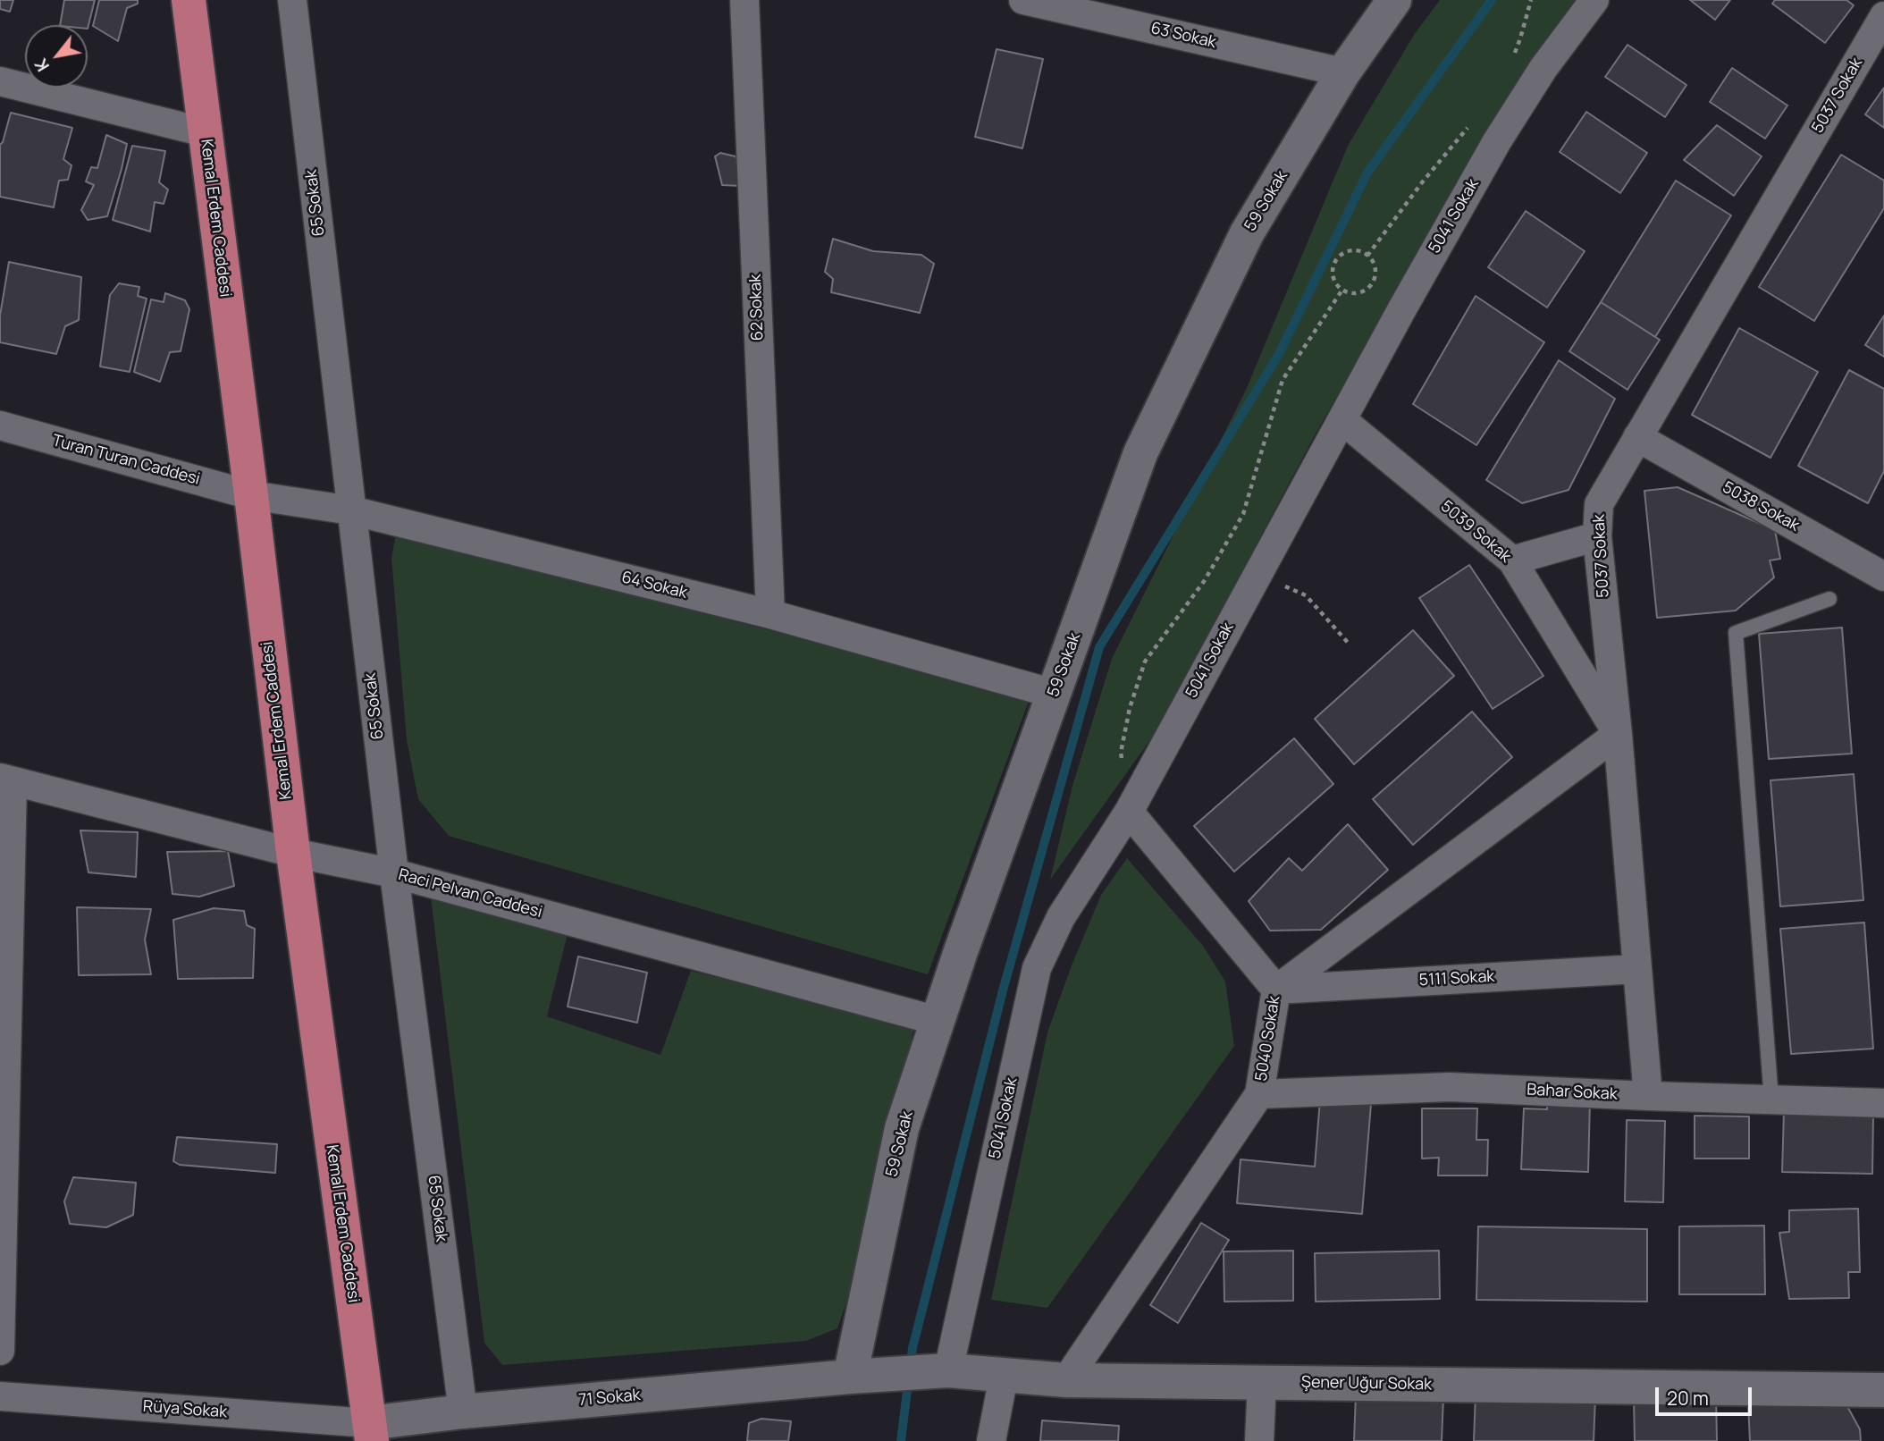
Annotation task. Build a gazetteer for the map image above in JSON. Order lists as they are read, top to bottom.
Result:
{
  "streets": {
    "main road": ["Kemal Erdem Caddesi"],
    "street": [
      "63 Sokak",
      "5037 Sokak",
      "59 Sokak",
      "65 Sokak",
      "5041 Sokak",
      "62 Sokak",
      "Turan Turan Caddesi",
      "5038 Sokak",
      "5039 Sokak",
      "64 Sokak",
      "Raci Pelvan Caddesi",
      "5111 Sokak",
      "5040 Sokak",
      "Bahar Sokak",
      "Şener Uğur Sokak",
      "71 Sokak",
      "Rüya Sokak"
    ]
  },
  "crossings": [
    ["63 Sokak", "59 Sokak"],
    ["5037 Sokak", "5038 Sokak"],
    ["5037 Sokak", "5039 Sokak"],
    ["5037 Sokak", "5111 Sokak"],
    ["5037 Sokak", "5040 Sokak"],
    ["5037 Sokak", "Bahar Sokak"],
    ["59 Sokak", "64 Sokak"],
    ["59 Sokak", "Raci Pelvan Caddesi"],
    ["59 Sokak", "Şener Uğur Sokak"],
    ["59 Sokak", "71 Sokak"],
    ["65 Sokak", "64 Sokak"],
    ["65 Sokak", "Raci Pelvan Caddesi"],
    ["65 Sokak", "71 Sokak"],
    ["5041 Sokak", "5039 Sokak"],
    ["5041 Sokak", "Şener Uğur Sokak"],
    ["Kemal Erdem Caddesi", "Turan Turan Caddesi"],
    ["Kemal Erdem Caddesi", "64 Sokak"],
    ["Kemal Erdem Caddesi", "Raci Pelvan Caddesi"],
    ["Kemal Erdem Caddesi", "71 Sokak"],
    ["Kemal Erdem Caddesi", "Rüya Sokak"],
    ["62 Sokak", "64 Sokak"],
    ["Turan Turan Caddesi", "64 Sokak"],
    ["5039 Sokak", "5040 Sokak"],
    ["5111 Sokak", "5040 Sokak"],
    ["5040 Sokak", "Bahar Sokak"],
    ["5040 Sokak", "Şener Uğur Sokak"],
    ["Şener Uğur Sokak", "71 Sokak"],
    ["71 Sokak", "Rüya Sokak"]
  ],
  "scale_bar": "20 m",
  "north": "bottom left"
}
